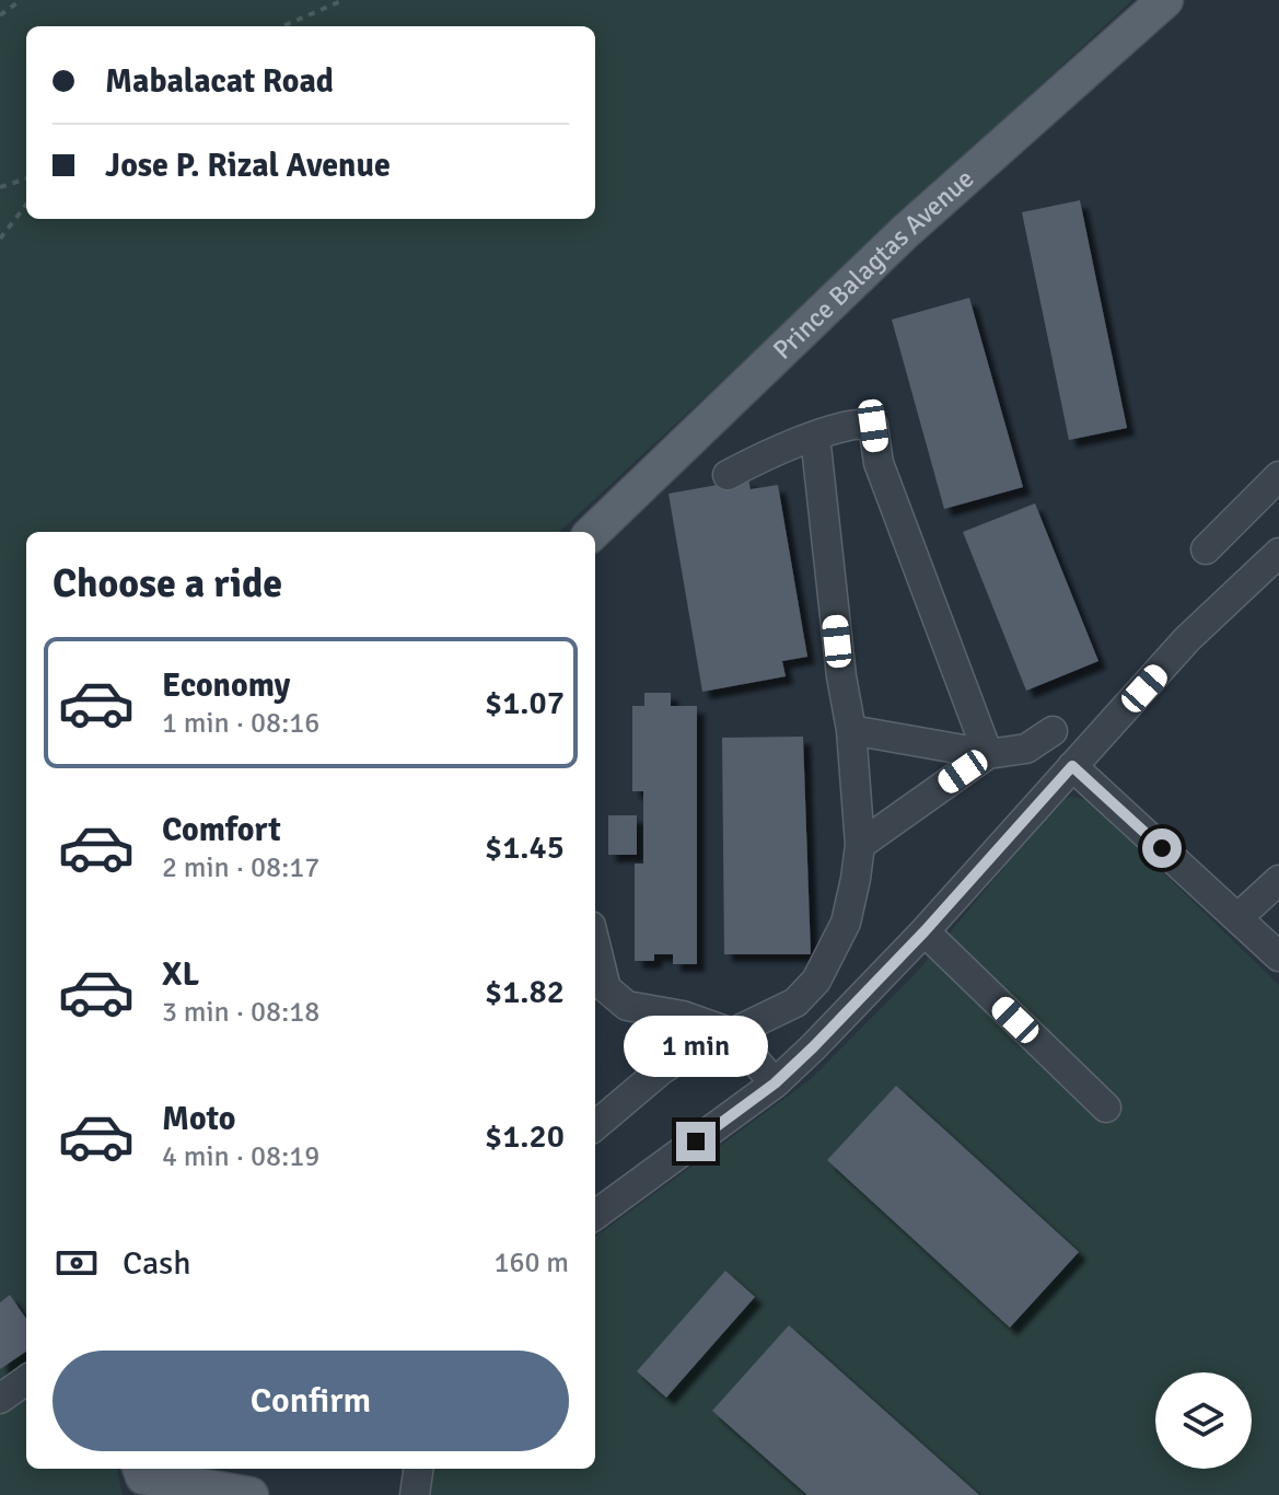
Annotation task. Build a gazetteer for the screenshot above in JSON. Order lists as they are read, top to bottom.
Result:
{
  "streets": {
    "main road": ["Prince Balagtas Avenue"]
  },
  "page": {
    "banner": ["Mabalacat Road", "Jose P. Rizal Avenue"],
    "heading": "Choose a ride",
    "list": [
      {
        "name": "Economy",
        "note": "1 min · 08:16",
        "value": "$1.07"
      },
      {
        "name": "Comfort",
        "note": "2 min · 08:17",
        "value": "$1.45"
      },
      {
        "name": "XL",
        "note": "3 min · 08:18",
        "value": "$1.82"
      },
      {
        "name": "Moto",
        "note": "4 min · 08:19",
        "value": "$1.20"
      }
    ],
    "bubble": "1 min",
    "pay": ["Cash", "160 m"],
    "buttons": "Confirm"
  }
}
